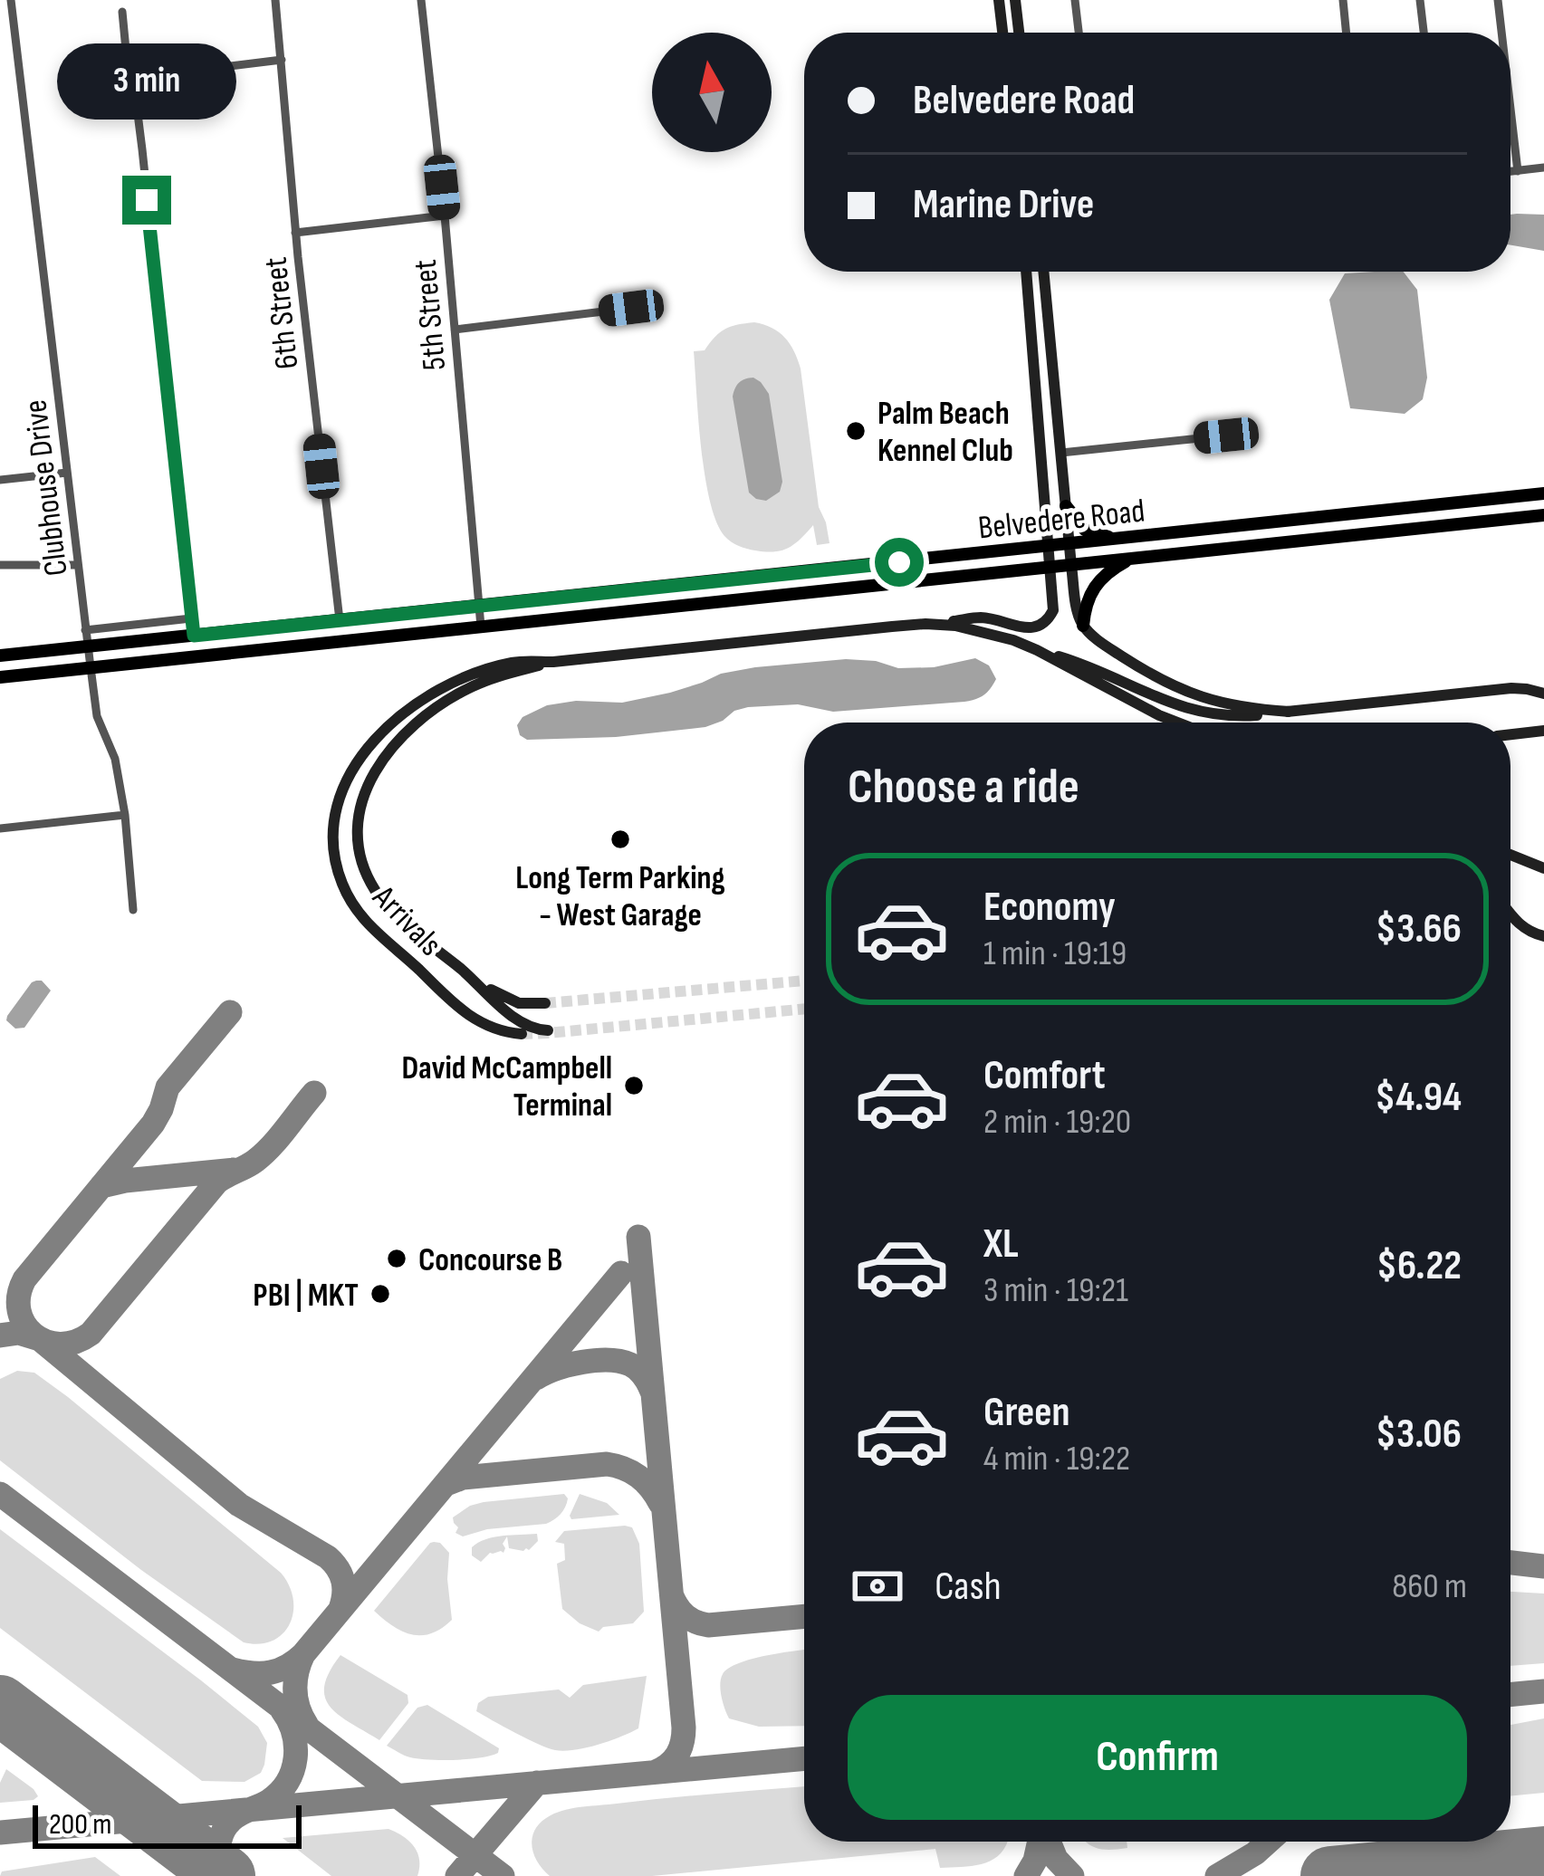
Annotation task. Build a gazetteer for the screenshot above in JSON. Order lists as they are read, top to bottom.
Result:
{
  "streets": {
    "main road": ["Belvedere Road"],
    "street": [
      "6th Street",
      "5th Street",
      "Clubhouse Drive",
      "Arrivals"
    ]
  },
  "crossings": [
    ["6th Street", "Belvedere Road"],
    ["5th Street", "Belvedere Road"],
    ["Clubhouse Drive", "Belvedere Road"]
  ],
  "places": [
    "Palm Beach Kennel Club",
    "Long Term Parking - West Garage",
    "David McCampbell Terminal",
    "Concourse B",
    "PBI | MKT"
  ],
  "scale_bar": "200 m",
  "north": "top",
  "page": {
    "banner": ["Belvedere Road", "Marine Drive"],
    "bubble": "3 min",
    "heading": "Choose a ride",
    "list": [
      {
        "name": "Economy",
        "note": "1 min · 19:19",
        "value": "$3.66"
      },
      {
        "name": "Comfort",
        "note": "2 min · 19:20",
        "value": "$4.94"
      },
      {
        "name": "XL",
        "note": "3 min · 19:21",
        "value": "$6.22"
      },
      {
        "name": "Green",
        "note": "4 min · 19:22",
        "value": "$3.06"
      }
    ],
    "pay": ["Cash", "860 m"],
    "buttons": "Confirm",
    "scale": "200 m"
  }
}
